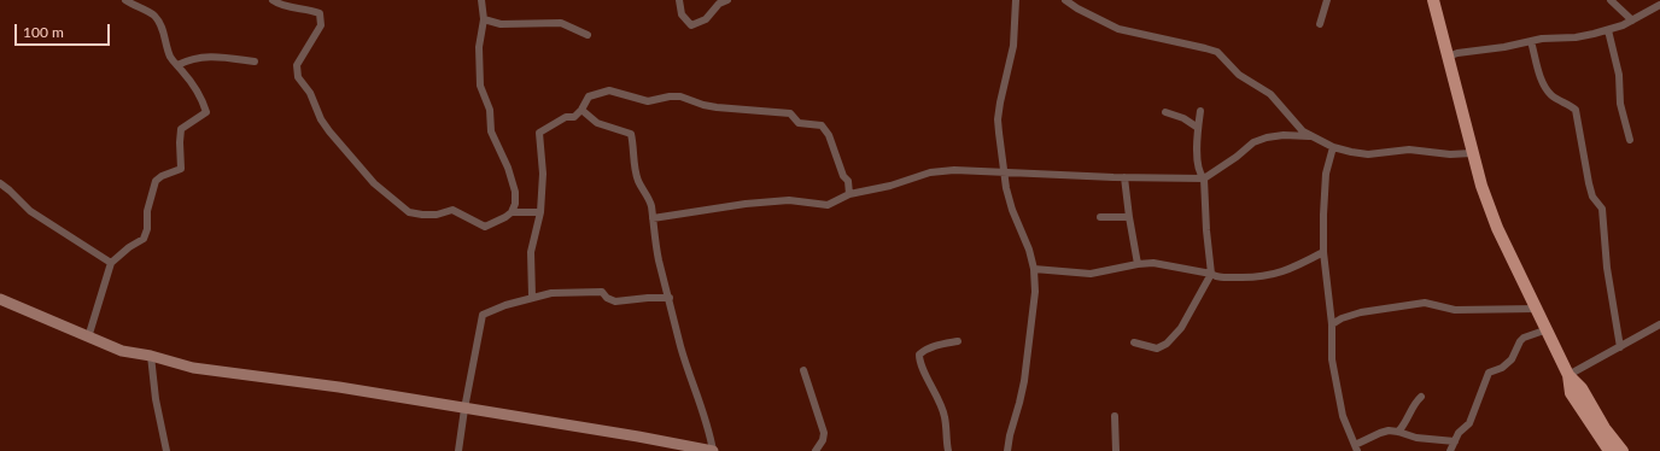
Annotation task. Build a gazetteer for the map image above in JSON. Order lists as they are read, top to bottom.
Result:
{
  "scale_bar": "100 m"
}
